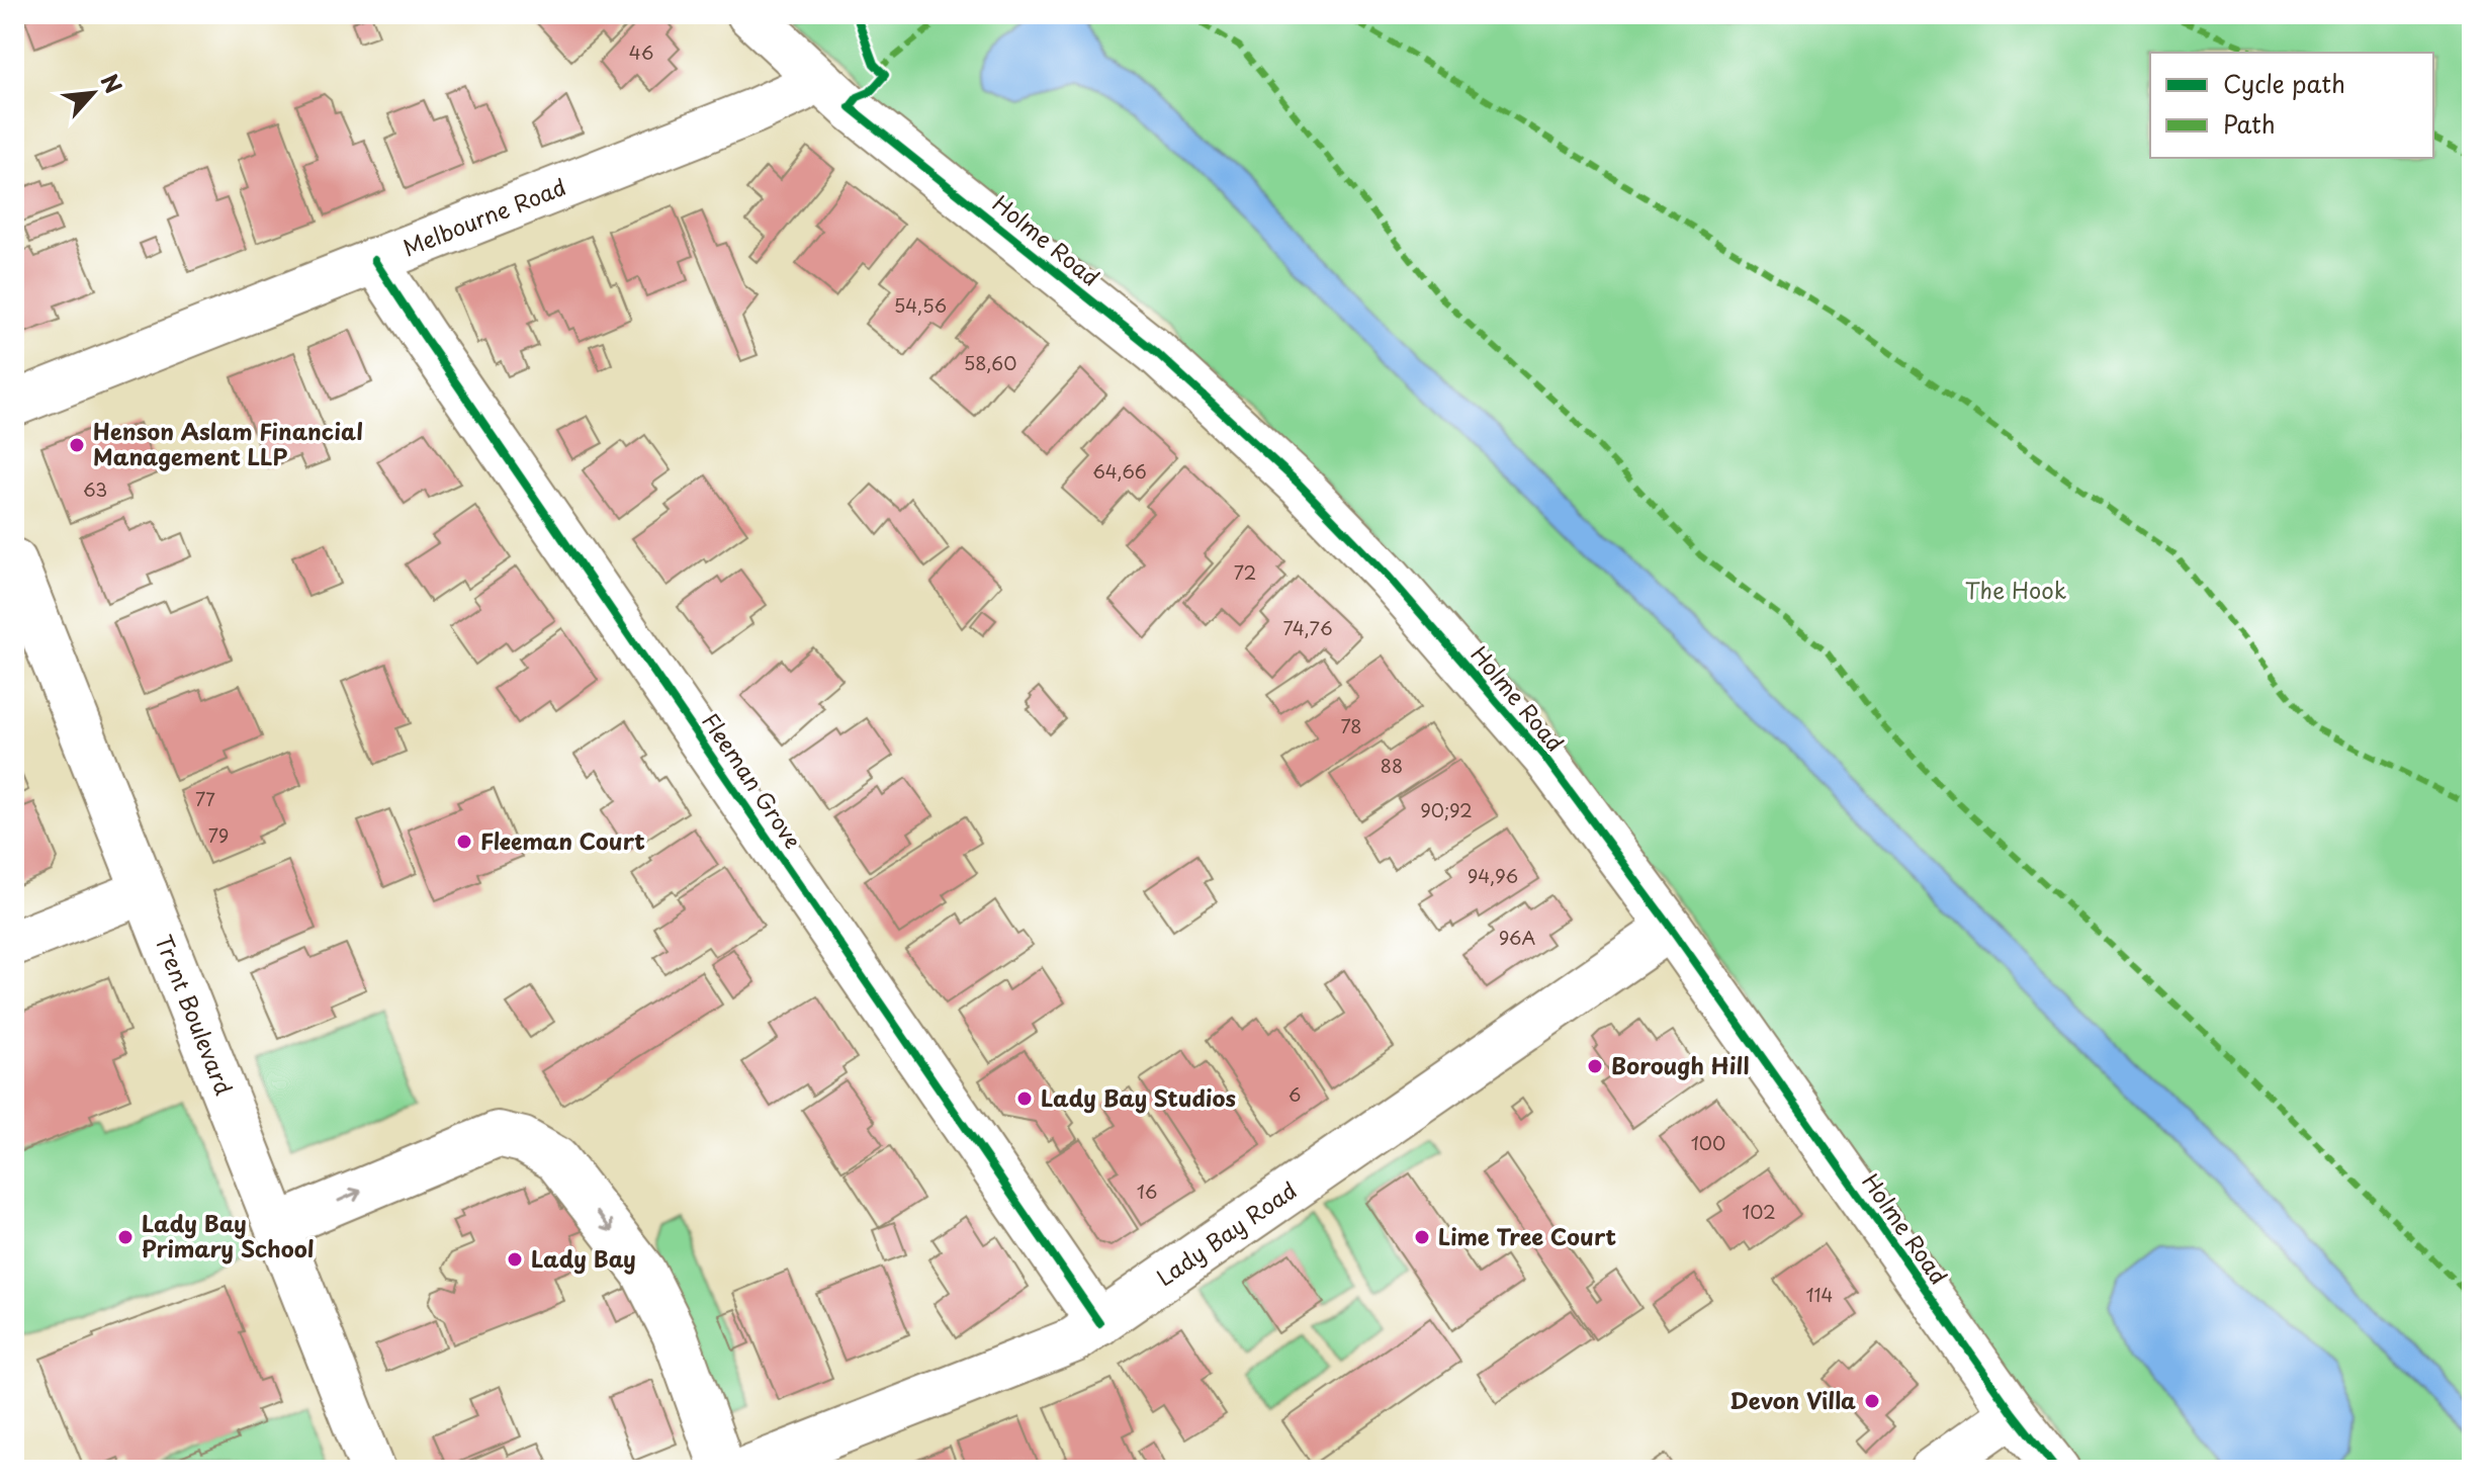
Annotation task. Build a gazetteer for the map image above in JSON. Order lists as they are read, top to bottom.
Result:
{
  "streets": {
    "street": [
      "Melbourne Road",
      "Holme Road",
      "Fleeman Grove",
      "Trent Boulevard",
      "Lady Bay Road"
    ]
  },
  "crossings": [
    ["Melbourne Road", "Holme Road"],
    ["Melbourne Road", "Fleeman Grove"],
    ["Holme Road", "Lady Bay Road"],
    ["Fleeman Grove", "Lady Bay Road"]
  ],
  "parks": ["The Hook"],
  "places": [
    "Henson Aslam Financial Management LLP",
    "Fleeman Court",
    "Borough Hill",
    "Lady Bay Studios",
    "Lady Bay Primary School",
    "Lime Tree Court",
    "Lady Bay",
    "Devon Villa"
  ],
  "house_numbers": [
    "46",
    "54,56",
    "58,60",
    "64,66",
    "63",
    "72",
    "74,76",
    "78",
    "88",
    "77",
    "90;92",
    "79",
    "94,96",
    "96A",
    "6",
    "100",
    "16",
    "102",
    "114"
  ],
  "legend": ["Cycle path", "Path"],
  "north": "top right"
}
